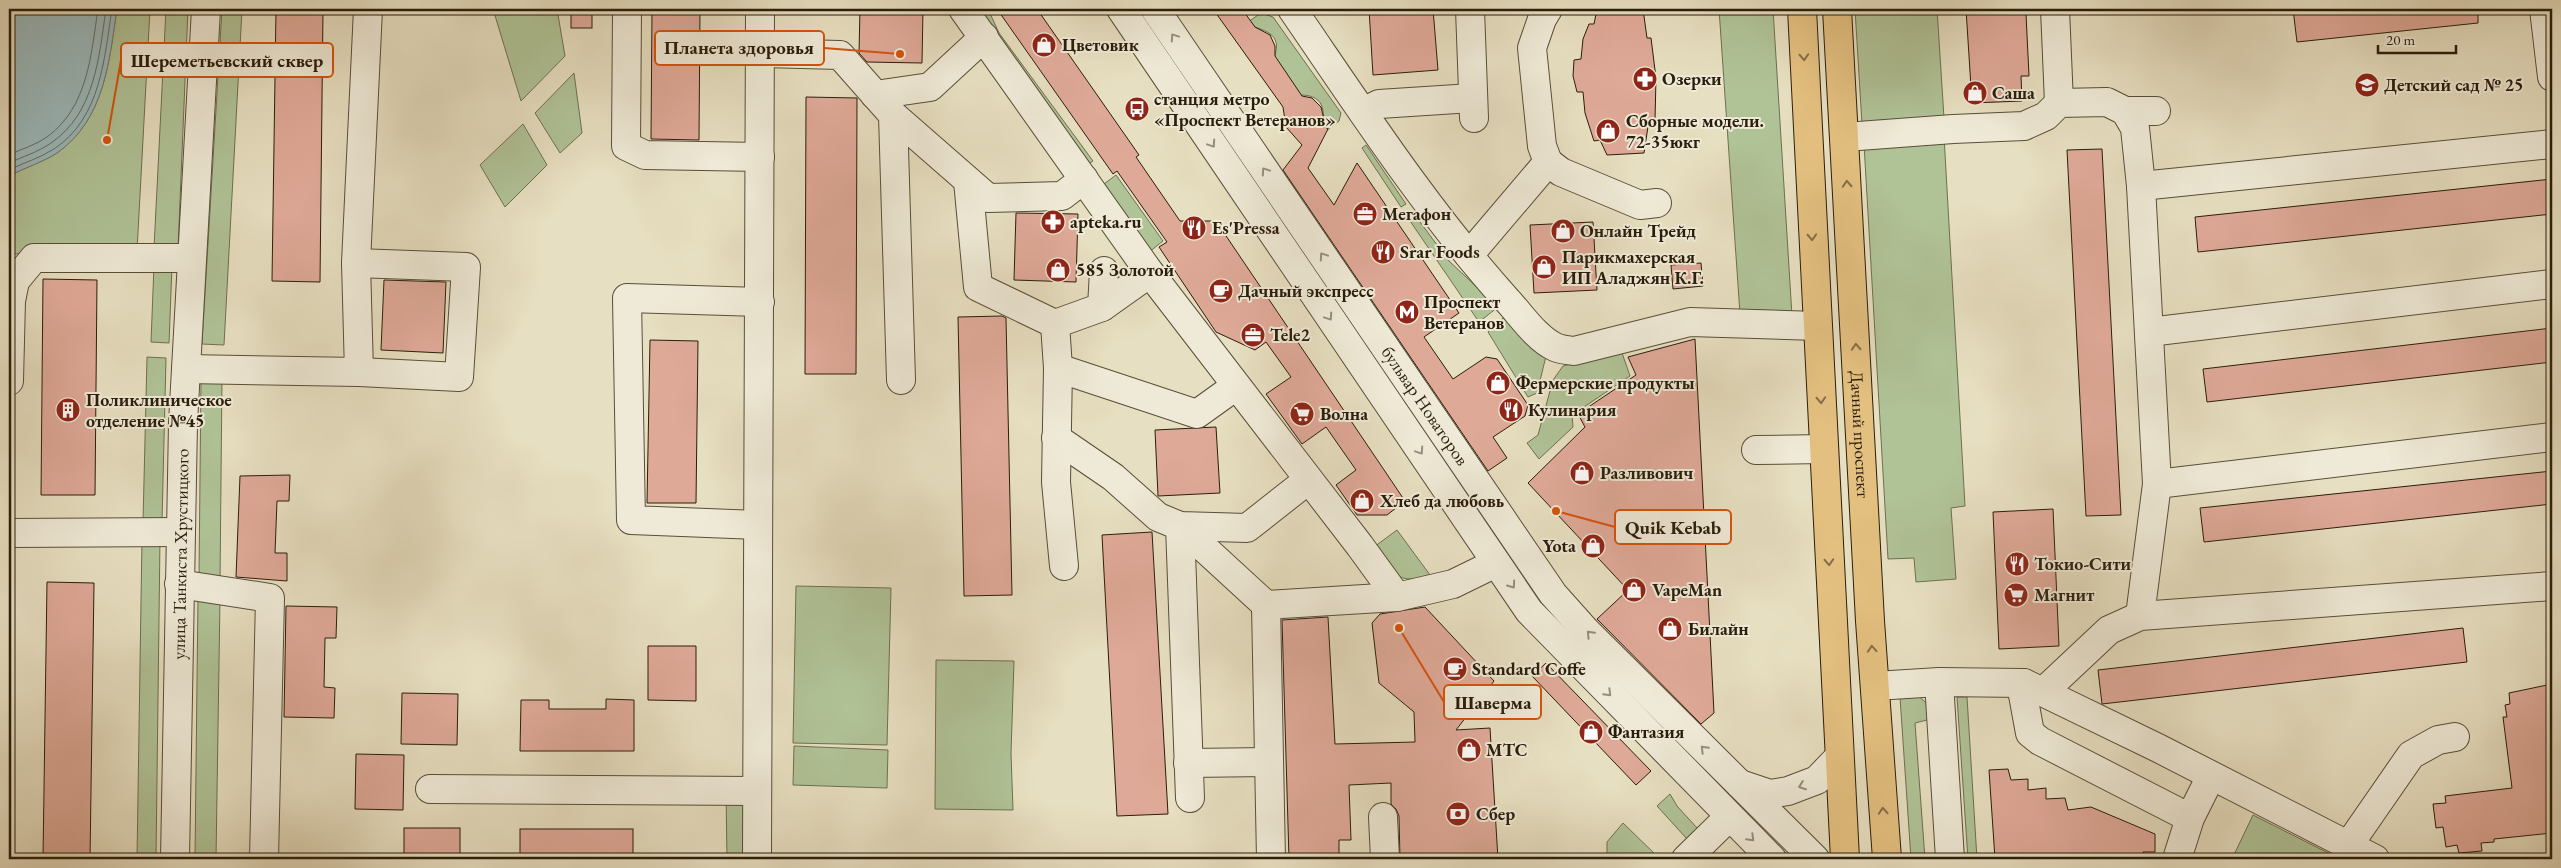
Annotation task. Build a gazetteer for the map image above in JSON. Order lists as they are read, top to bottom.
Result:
{
  "streets": {
    "main road": ["Дачный проспект"],
    "street": ["бульвар Новаторов", "улица Танкиста Хрустицкого"]
  },
  "places": {
    "shop": [
      "Цветовик",
      "Саша",
      "Сборные модели. 72-35юкг",
      "Онлайн Трейд",
      "Парикмахерская ИП Аладжян К.Г.",
      "585 Золотой",
      "Фермерские продукты",
      "Разливович",
      "Хлеб да любовь",
      "Yota",
      "VapeMan",
      "Билайн",
      "Фантазия",
      "МТС"
    ],
    "other": [
      "Планета здоровья",
      "Шереметьевский сквер",
      "Quik Kebab",
      "Шаверма"
    ],
    "pharmacy": ["Озерки", "apteka.ru"],
    "school or university": ["Детский сад № 25"],
    "bus stop": ["станция метро «Проспект Ветеранов»"],
    "office": ["Мегафон", "Tele2"],
    "restaurant": [
      "Es'Pressa",
      "Srar Foods",
      "Кулинария",
      "Токио-Сити"
    ],
    "cafe": ["Дачный экспресс", "Standard Coffe"],
    "metro station": ["Проспект Ветеранов"],
    "building": ["Поликлиническое отделение №45"],
    "supermarket": ["Волна", "Магнит"],
    "bank": ["Сбер"]
  },
  "scale_bar": "20 m"
}
